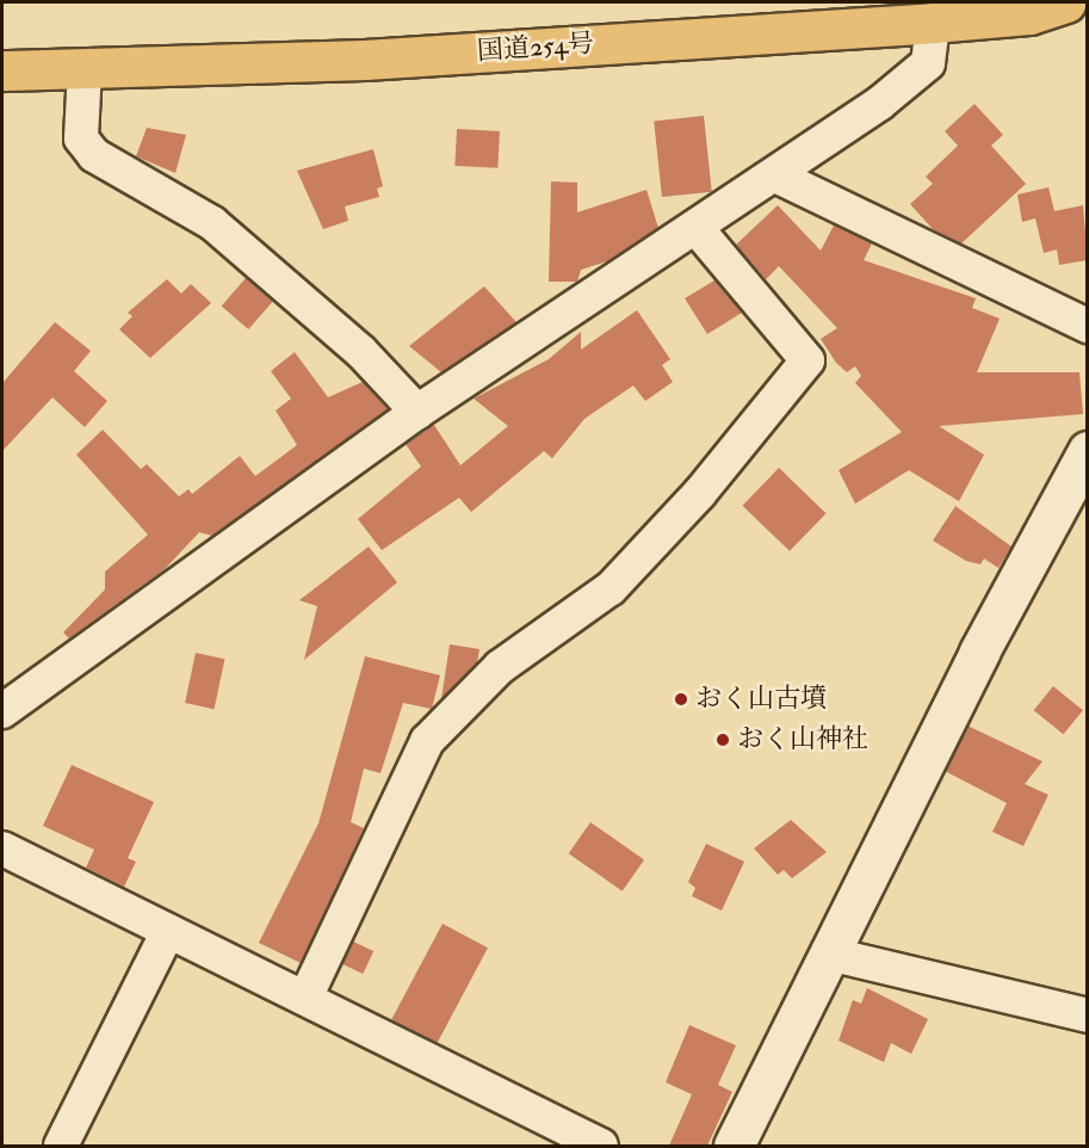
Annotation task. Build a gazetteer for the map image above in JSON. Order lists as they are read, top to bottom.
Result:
{
  "streets": {
    "highway": ["国道254号"]
  },
  "places": ["おく山古墳", "おく山神社"]
}
